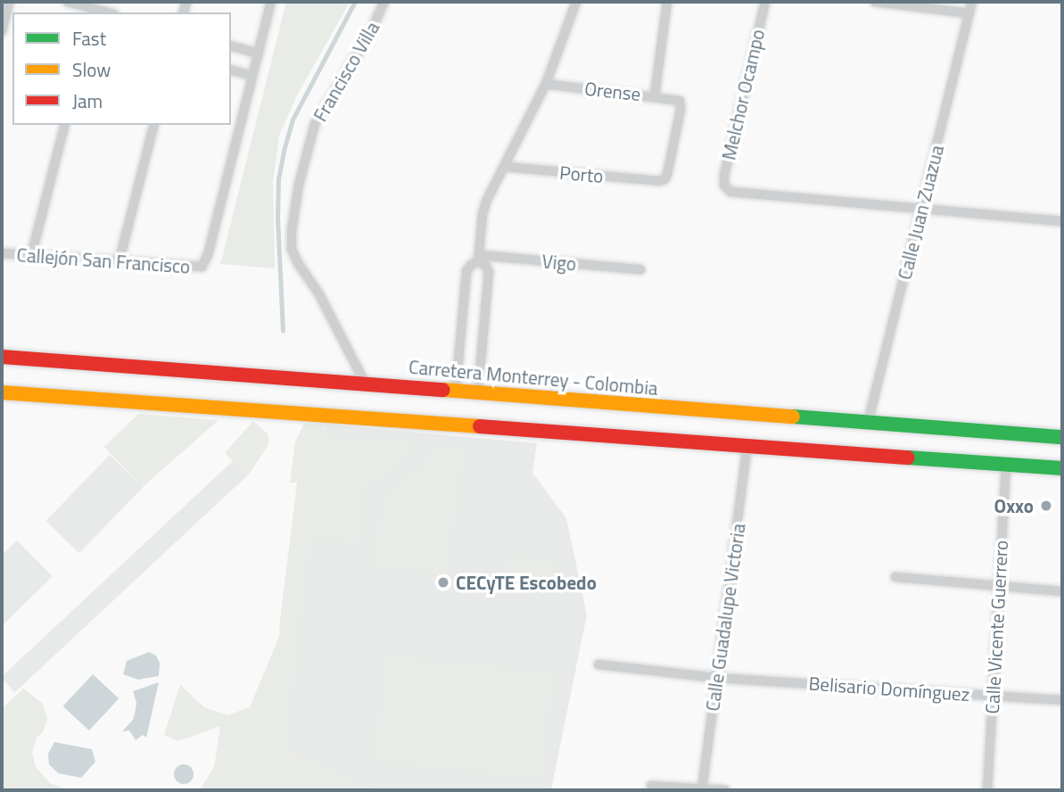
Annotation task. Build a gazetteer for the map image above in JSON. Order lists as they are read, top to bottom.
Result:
{
  "streets": {
    "main road": ["Carretera Monterrey - Colombia"],
    "street": [
      "Francisco Villa",
      "Orense",
      "Melchor Ocampo",
      "Porto",
      "Calle Juan Zuazua",
      "Callejón San Francisco",
      "Vigo",
      "Calle Guadalupe Victoria",
      "Calle Vicente Guerrero",
      "Belisario Domínguez"
    ]
  },
  "crossings": [
    ["Francisco Villa", "Carretera Monterrey - Colombia"],
    ["Orense", "Porto"],
    ["Melchor Ocampo", "Calle Juan Zuazua"],
    ["Calle Juan Zuazua", "Carretera Monterrey - Colombia"],
    ["Calle Guadalupe Victoria", "Belisario Domínguez"],
    ["Calle Vicente Guerrero", "Belisario Domínguez"]
  ],
  "places": ["Oxxo", "CECyTE Escobedo"],
  "legend": ["Fast", "Slow", "Jam"]
}
